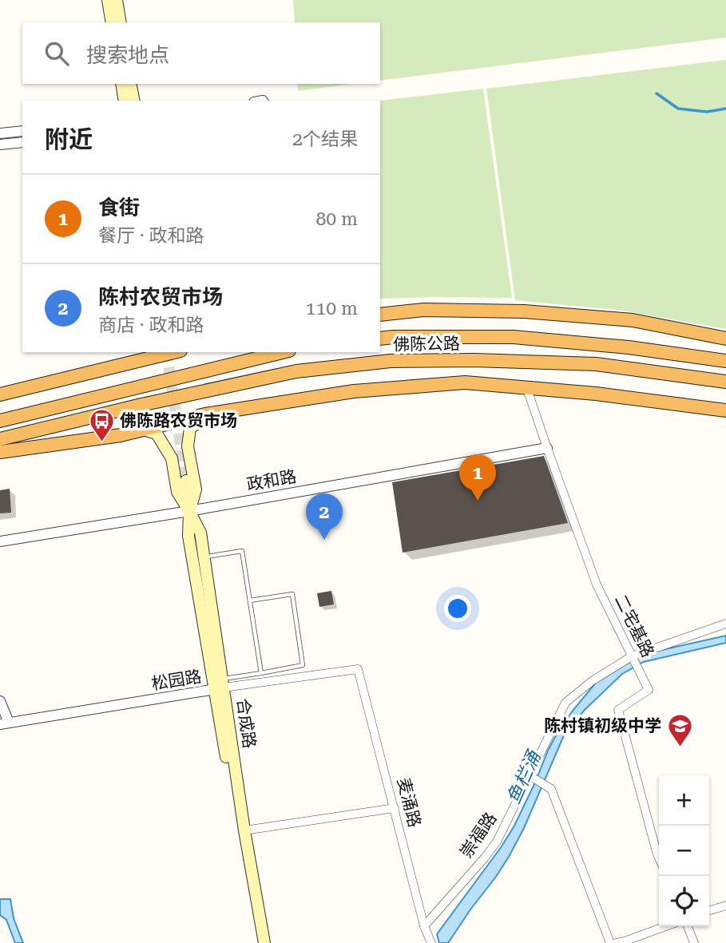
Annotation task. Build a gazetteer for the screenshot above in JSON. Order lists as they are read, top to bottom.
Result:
{
  "streets": {
    "highway": ["佛陈公路"],
    "main road": ["合成路"],
    "street": [
      "政和路",
      "二宅基路",
      "松园路",
      "麦涌路",
      "崇福路"
    ]
  },
  "crossings": [
    ["政和路", "二宅基路"],
    ["政和路", "合成路"],
    ["二宅基路", "崇福路"],
    ["松园路", "合成路"],
    ["松园路", "麦涌路"],
    ["麦涌路", "崇福路"]
  ],
  "water": ["鱼栏涌"],
  "places": {
    "bus stop": ["佛陈路农贸市场"],
    "school or university": ["陈村镇初级中学"]
  },
  "page": {
    "search": "搜索地点",
    "heading": ["附近", "2个结果"],
    "list": [
      {
        "mark": "1",
        "name": "食街",
        "note": "餐厅 · 政和路",
        "value": "80 m"
      },
      {
        "mark": "2",
        "name": "陈村农贸市场",
        "note": "商店 · 政和路",
        "value": "110 m"
      }
    ],
    "pins": ["1", "2"],
    "map_buttons": ["+", "−"]
  }
}
